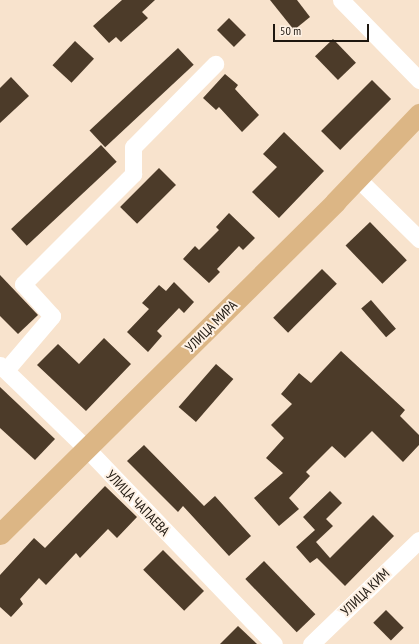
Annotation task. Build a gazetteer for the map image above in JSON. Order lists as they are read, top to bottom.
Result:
{
  "streets": {
    "main road": ["УЛИЦА МИРА"],
    "street": ["УЛИЦА ЧАПАЕВА", "УЛИЦА КИМ"]
  },
  "crossings": [
    ["УЛИЦА МИРА", "УЛИЦА ЧАПАЕВА"]
  ],
  "scale_bar": "50 m"
}
